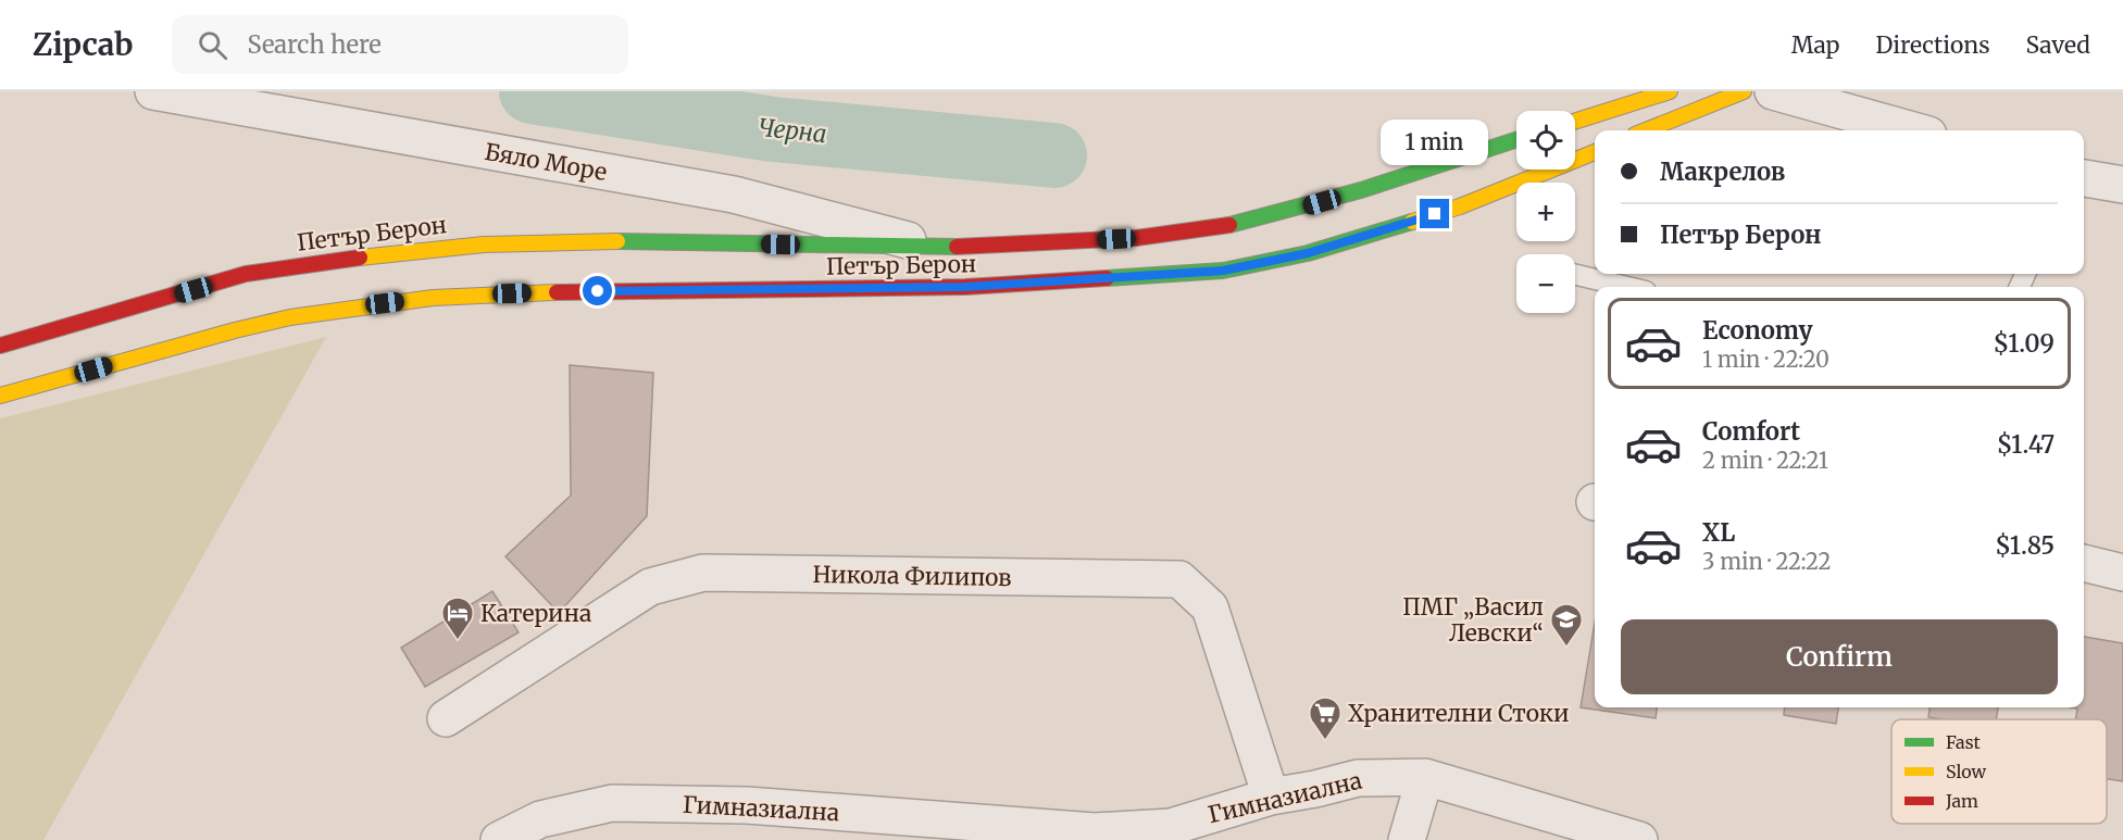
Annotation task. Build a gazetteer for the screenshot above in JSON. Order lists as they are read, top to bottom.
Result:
{
  "streets": {
    "main road": ["Петър Берон"],
    "street": ["Бяло Море", "Никола Филипов", "Гимназиална"]
  },
  "crossings": [
    ["Бяло Море", "Петър Берон"],
    ["Никола Филипов", "Гимназиална"]
  ],
  "water": ["Черна"],
  "places": {
    "hotel": ["Катерина"],
    "school or university": ["ПМГ „Васил Левски“"],
    "supermarket": ["Хранителни Стоки"]
  },
  "legend": ["Fast", "Slow", "Jam"],
  "page": {
    "header": "Zipcab",
    "search": "Search here",
    "nav": ["Map", "Directions", "Saved"],
    "map_buttons": ["+", "−"],
    "bubble": "1 min",
    "banner": ["Макрелов", "Петър Берон"],
    "list": [
      {
        "name": "Economy",
        "note": "1 min · 22:20",
        "value": "$1.09"
      },
      {
        "name": "Comfort",
        "note": "2 min · 22:21",
        "value": "$1.47"
      },
      {
        "name": "XL",
        "note": "3 min · 22:22",
        "value": "$1.85"
      }
    ],
    "buttons": "Confirm"
  }
}
